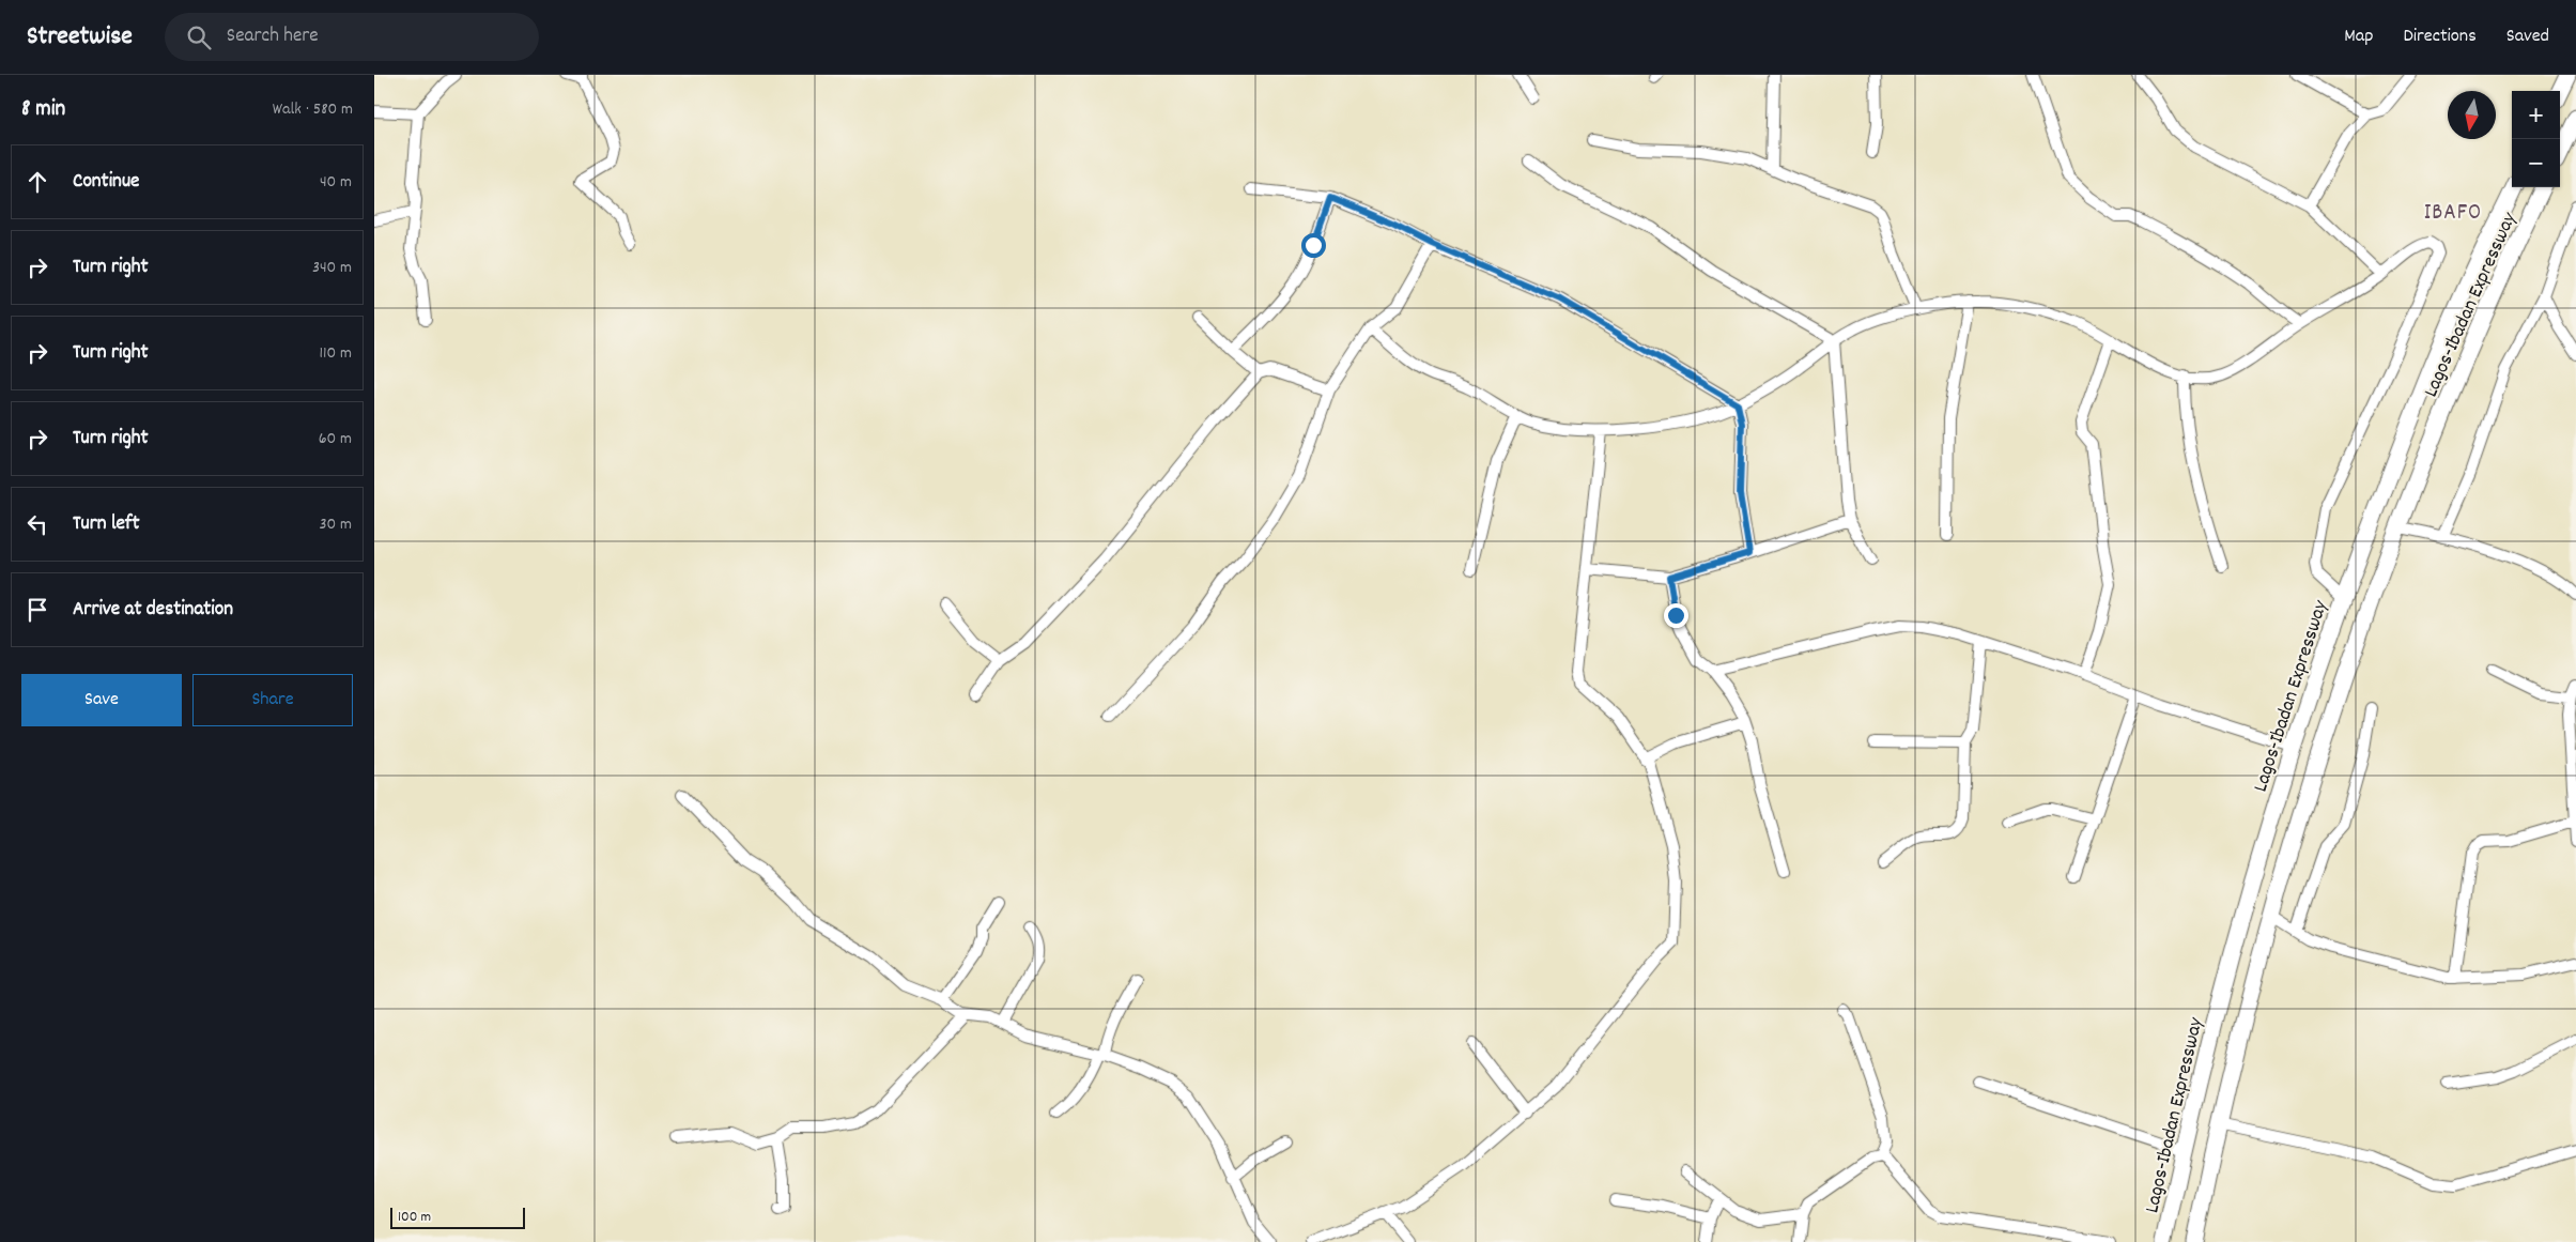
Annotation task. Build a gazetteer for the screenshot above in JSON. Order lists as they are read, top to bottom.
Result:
{
  "streets": {
    "highway": ["Lagos-Ibadan Expressway"]
  },
  "districts": ["IBAFO"],
  "scale_bar": "100 m",
  "north": "bottom",
  "page": {
    "header": "Streetwise",
    "search": "Search here",
    "nav": ["Map", "Directions", "Saved"],
    "heading": ["8 min", "Walk · 580 m"],
    "map_buttons": ["+", "−"],
    "list": [
      ["Continue", "40 m"],
      ["Turn right", "340 m"],
      ["Turn right", "110 m"],
      ["Turn right", "60 m"],
      ["Turn left", "30 m"],
      "Arrive at destination"
    ],
    "buttons": ["Save", "Share"],
    "scale": "100 m"
  }
}
